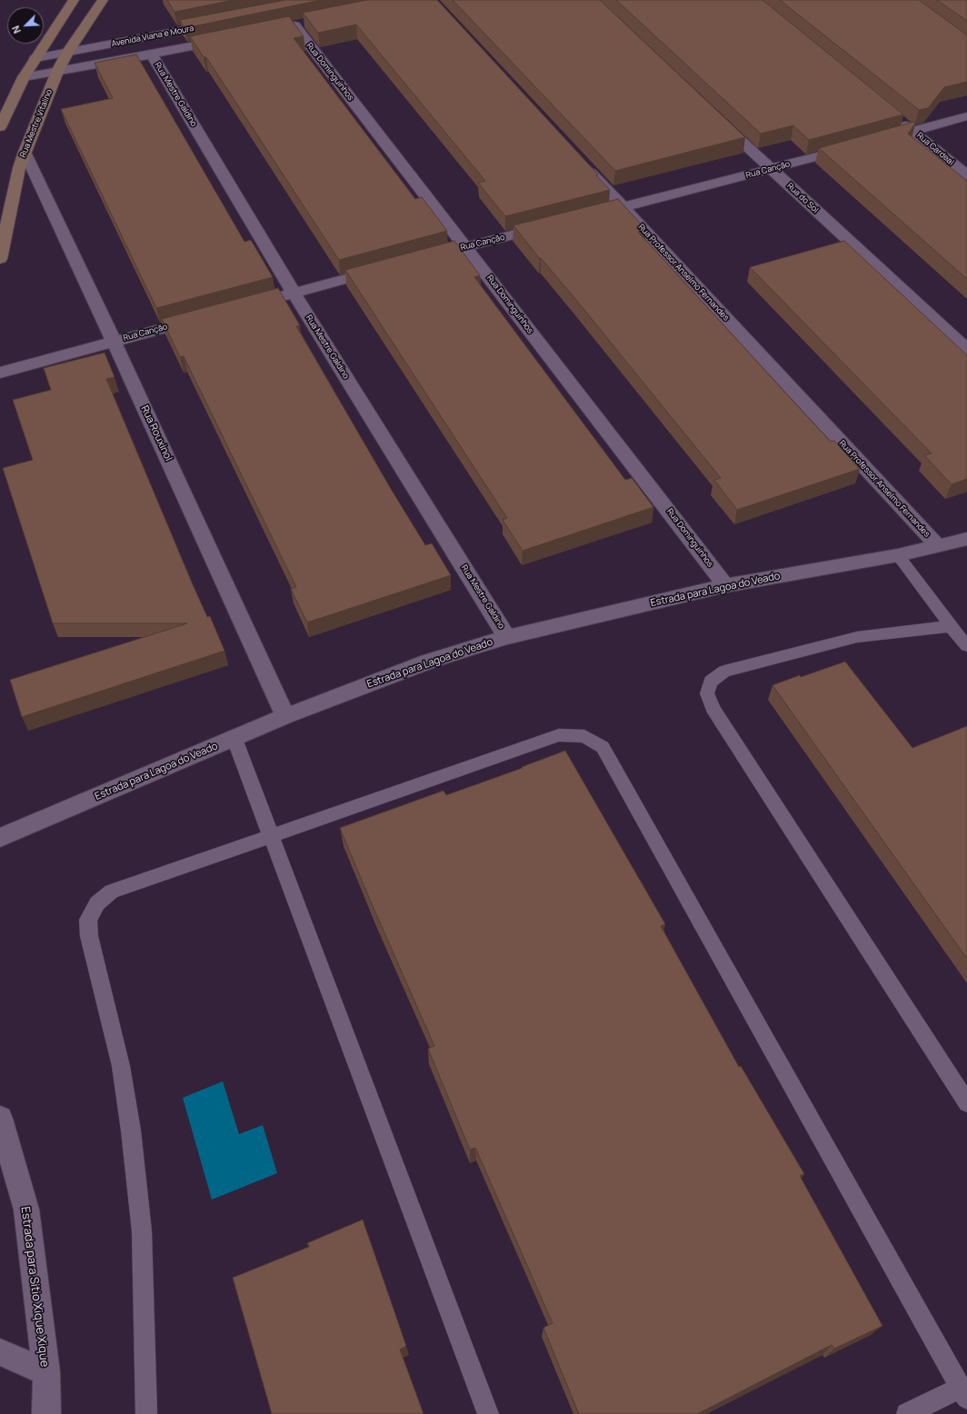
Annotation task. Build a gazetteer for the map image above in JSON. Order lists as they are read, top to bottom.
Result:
{
  "streets": {
    "street": [
      "Avenida Viana e Moura",
      "Rua Dominguinhos",
      "Rua Mestre Galdino",
      "Rua Mestre Vitalino",
      "Rua Cardeal",
      "Rua Canção",
      "Rua do Sol",
      "Rua Professor Anselmo Fernandes",
      "Rua Rouxinol",
      "Estrada para Lagoa do Veado",
      "Estrada para Sitio Xique Xique"
    ]
  },
  "crossings": [
    ["Avenida Viana e Moura", "Rua Mestre Galdino"],
    ["Avenida Viana e Moura", "Rua Mestre Vitalino"],
    ["Rua Dominguinhos", "Rua Canção"],
    ["Rua Dominguinhos", "Estrada para Lagoa do Veado"],
    ["Rua Mestre Galdino", "Estrada para Lagoa do Veado"],
    ["Rua Mestre Vitalino", "Rua Rouxinol"],
    ["Rua Canção", "Rua do Sol"],
    ["Rua Canção", "Rua Professor Anselmo Fernandes"],
    ["Rua Canção", "Rua Rouxinol"],
    ["Rua Professor Anselmo Fernandes", "Estrada para Lagoa do Veado"],
    ["Rua Rouxinol", "Estrada para Lagoa do Veado"]
  ],
  "north": "bottom left"
}
